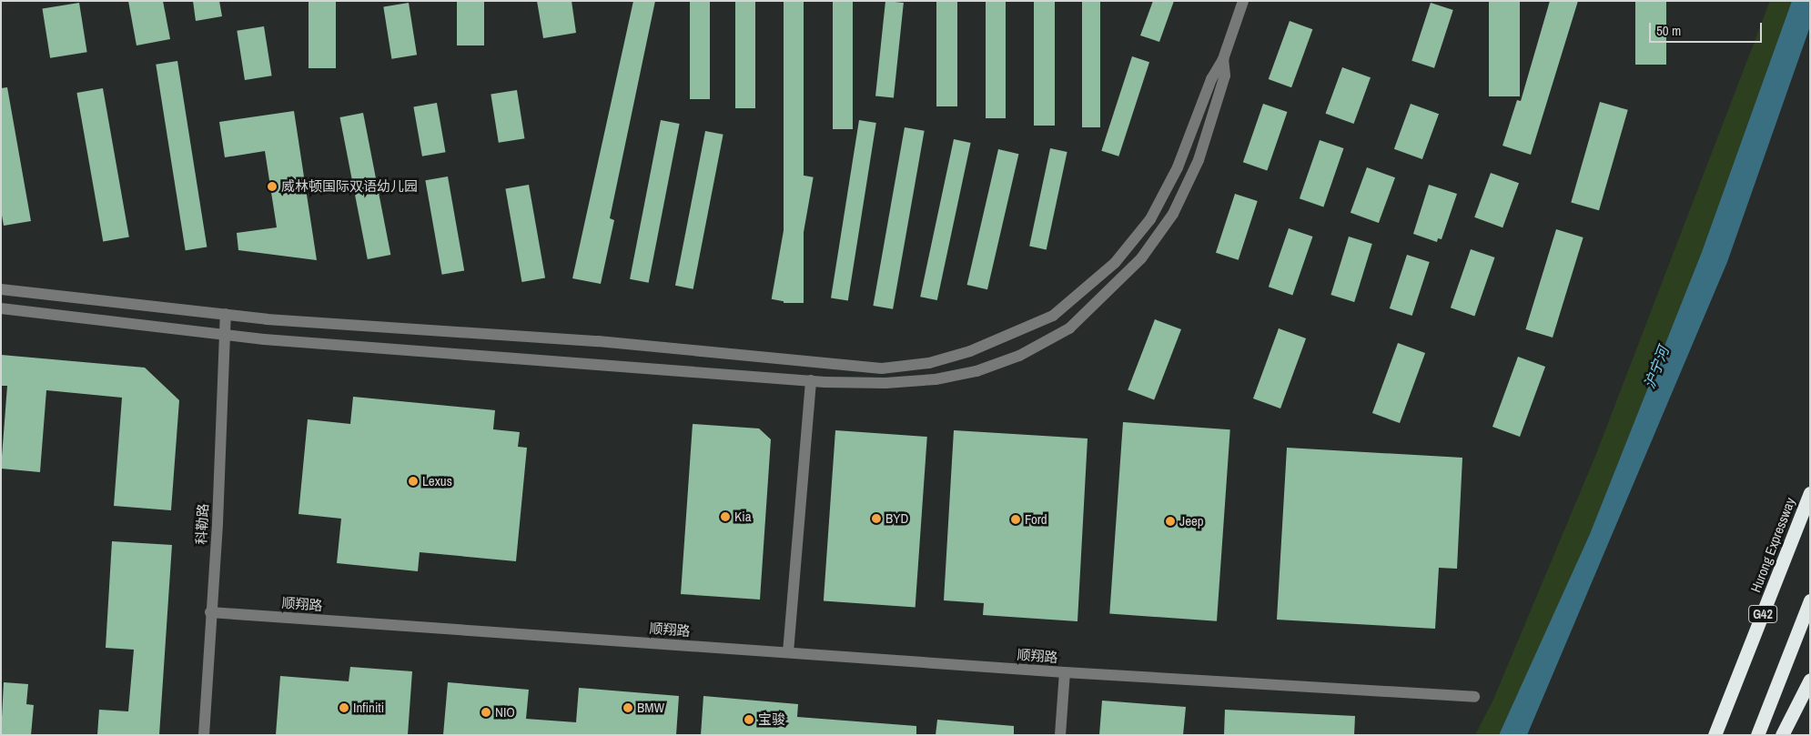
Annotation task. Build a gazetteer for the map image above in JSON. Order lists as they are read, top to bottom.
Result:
{
  "streets": {
    "highway": ["Hurong Expressway", "G42"],
    "street": ["科勒路", "顺翔路"]
  },
  "crossings": [
    ["科勒路", "顺翔路"]
  ],
  "water": ["沪宁河"],
  "places": [
    "威林顿国际双语幼儿园",
    "Lexus",
    "Kia",
    "BYD",
    "Ford",
    "Jeep",
    "Infiniti",
    "BMW",
    "NIO",
    "宝骏"
  ],
  "scale_bar": "50 m"
}
